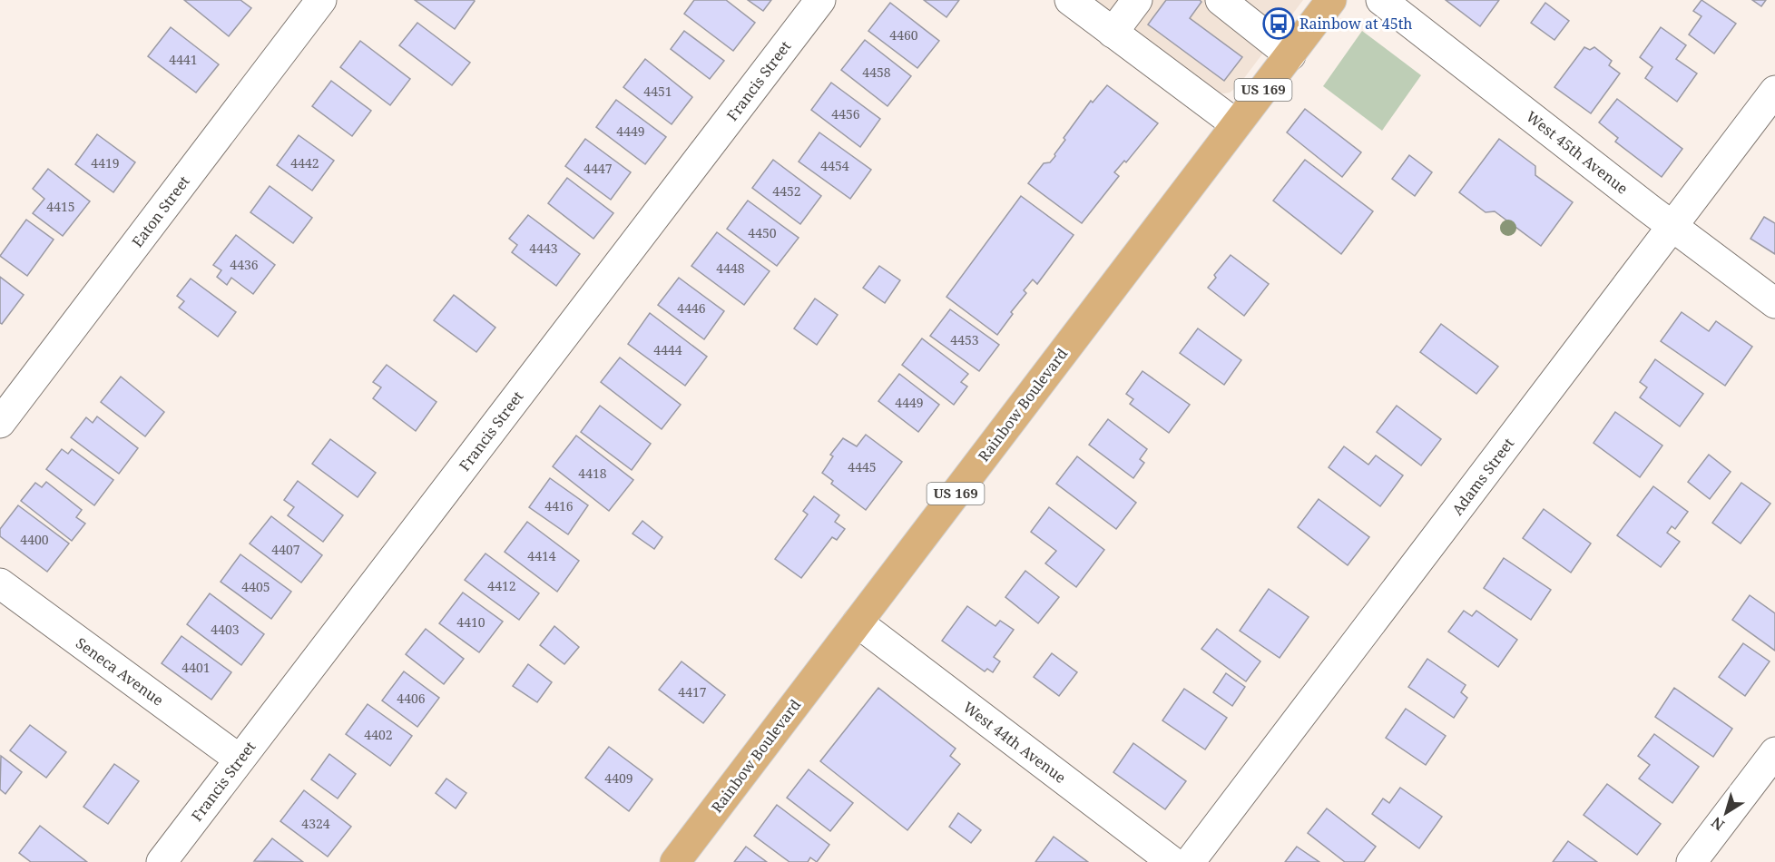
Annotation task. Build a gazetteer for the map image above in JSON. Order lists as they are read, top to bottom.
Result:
{
  "streets": {
    "main road": ["US 169", "Rainbow Boulevard"],
    "street": [
      "Francis Street",
      "West 45th Avenue",
      "Eaton Street",
      "Adams Street",
      "Seneca Avenue",
      "West 44th Avenue"
    ]
  },
  "crossings": [
    ["Francis Street", "Seneca Avenue"],
    ["West 45th Avenue", "Adams Street"],
    ["Rainbow Boulevard", "West 44th Avenue"]
  ],
  "places": {
    "bus stop": ["Rainbow at 45th"]
  },
  "house_numbers": [
    "4460",
    "4441",
    "4458",
    "4451",
    "4456",
    "4449",
    "4419",
    "4442",
    "4454",
    "4447",
    "4452",
    "4415",
    "4450",
    "4443",
    "4436",
    "4448",
    "4446",
    "4453",
    "4444",
    "4449",
    "4445",
    "4418",
    "4416",
    "4400",
    "4407",
    "4414",
    "4412",
    "4405",
    "4410",
    "4403",
    "4401",
    "4417",
    "4406",
    "4402",
    "4409",
    "4324"
  ],
  "north": "bottom left"
}
